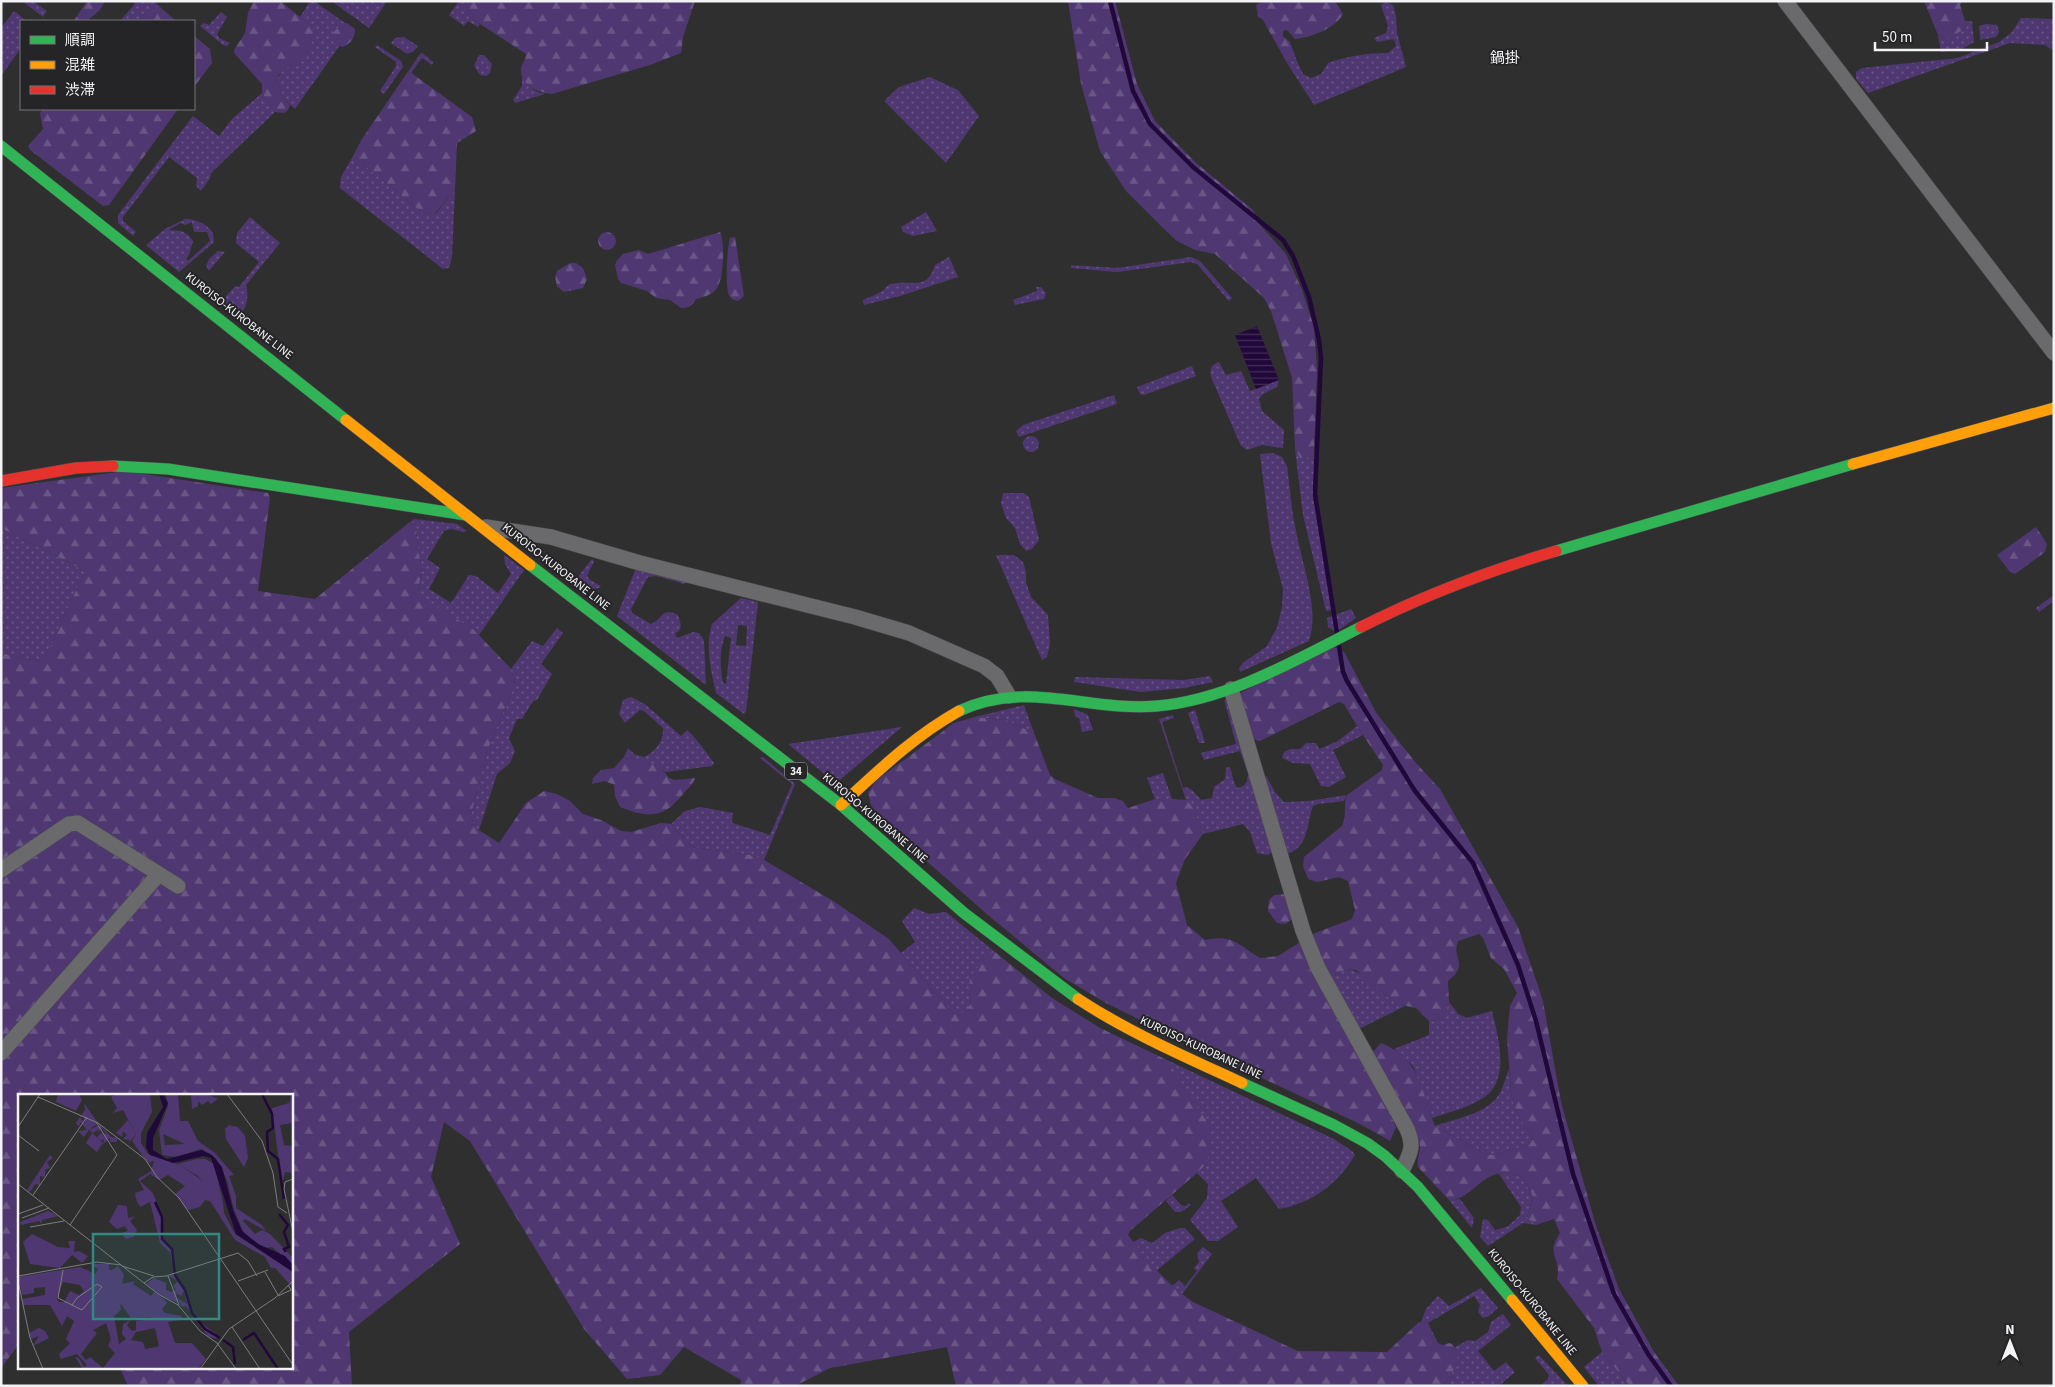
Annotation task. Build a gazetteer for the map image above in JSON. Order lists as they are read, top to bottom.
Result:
{
  "streets": {
    "main road": ["KUROISO-KUROBANE LINE", "34"]
  },
  "districts": ["鍋掛"],
  "legend": ["順調", "混雑", "渋滞"],
  "scale_bar": "50 m",
  "north": "top"
}
